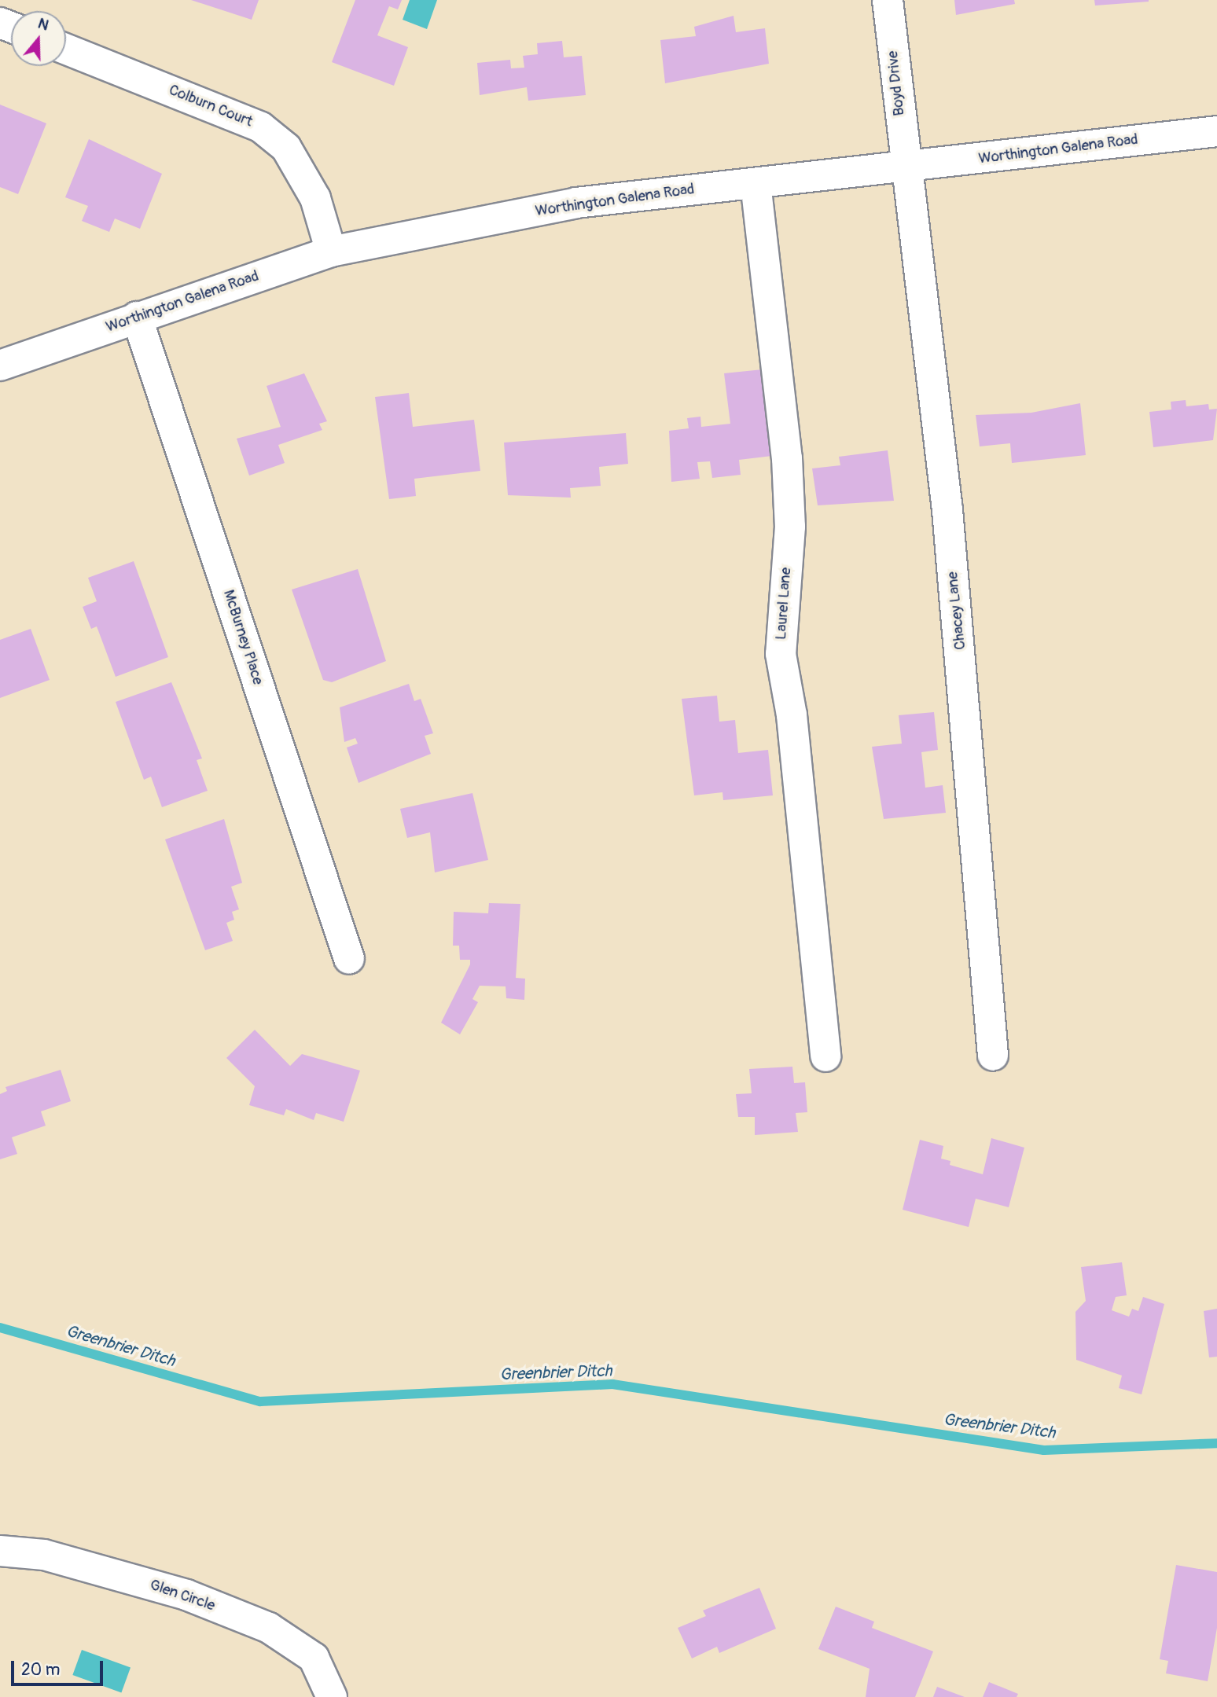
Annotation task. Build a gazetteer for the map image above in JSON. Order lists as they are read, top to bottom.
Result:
{
  "streets": {
    "street": [
      "Boyd Drive",
      "Colburn Court",
      "Worthington Galena Road",
      "Laurel Lane",
      "Chacey Lane",
      "McBurney Place",
      "Glen Circle"
    ]
  },
  "crossings": [
    ["Boyd Drive", "Worthington Galena Road"],
    ["Boyd Drive", "Chacey Lane"],
    ["Colburn Court", "Worthington Galena Road"],
    ["Worthington Galena Road", "Laurel Lane"],
    ["Worthington Galena Road", "Chacey Lane"],
    ["Worthington Galena Road", "McBurney Place"]
  ],
  "water": ["Greenbrier Ditch"],
  "scale_bar": "20 m",
  "north": "top"
}
